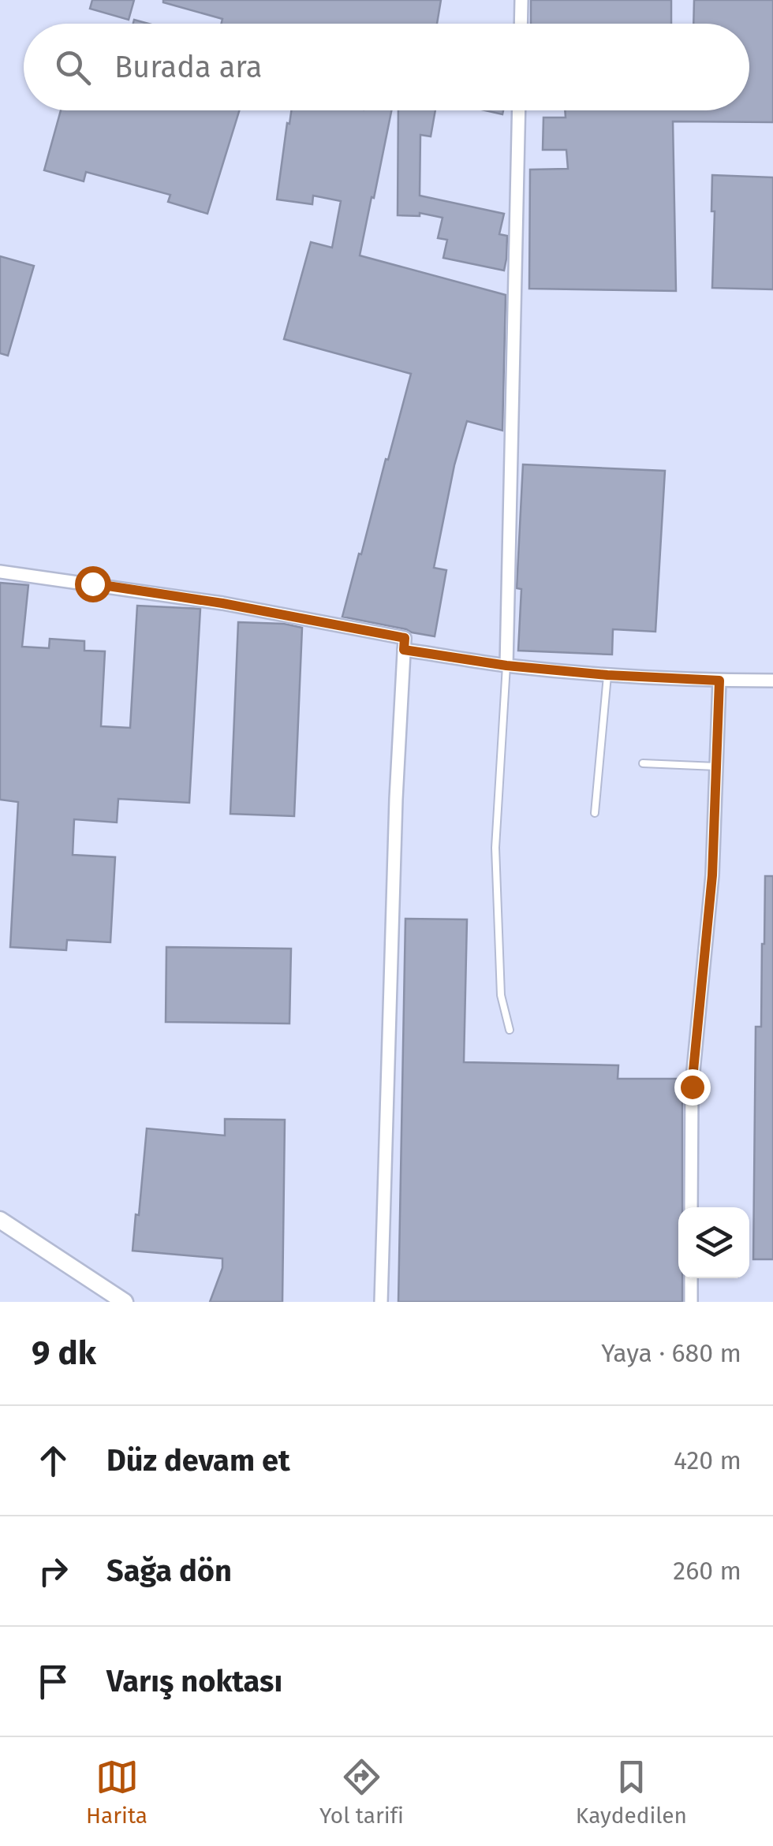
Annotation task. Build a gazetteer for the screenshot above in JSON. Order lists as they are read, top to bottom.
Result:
{
  "page": {
    "search": "Burada ara",
    "heading": ["9 dk", "Yaya · 680 m"],
    "list": [
      ["Düz devam et", "420 m"],
      ["Sağa dön", "260 m"],
      "Varış noktası"
    ],
    "nav": ["Harita", "Yol tarifi", "Kaydedilen"]
  }
}
